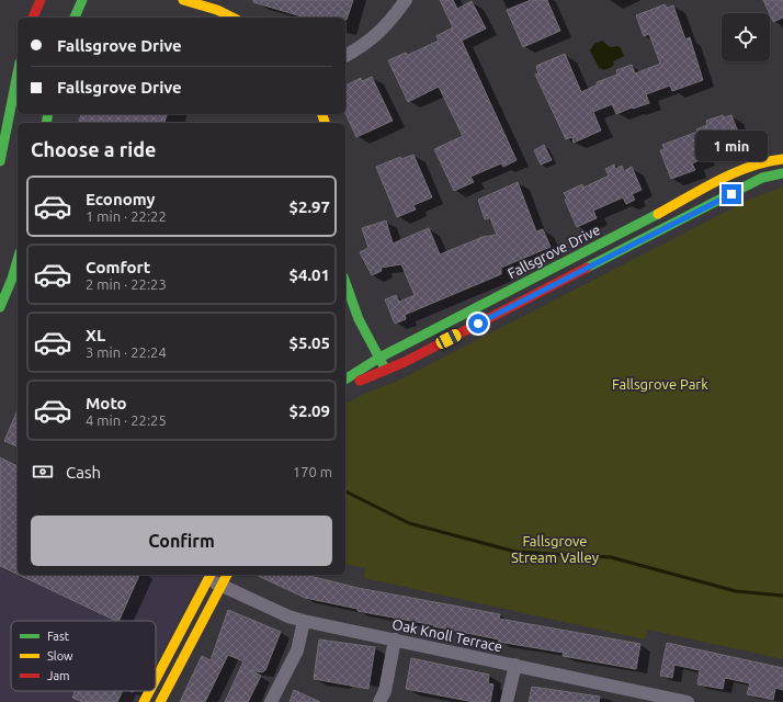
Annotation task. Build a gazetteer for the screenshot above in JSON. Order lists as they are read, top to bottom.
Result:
{
  "streets": {
    "street": ["Fallsgrove Drive", "Oak Knoll Terrace"]
  },
  "parks": ["Fallsgrove Park", "Fallsgrove Stream Valley"],
  "legend": ["Fast", "Slow", "Jam"],
  "page": {
    "banner": ["Fallsgrove Drive", "Fallsgrove Drive"],
    "heading": "Choose a ride",
    "bubble": "1 min",
    "list": [
      {
        "name": "Economy",
        "note": "1 min · 22:22",
        "value": "$2.97"
      },
      {
        "name": "Comfort",
        "note": "2 min · 22:23",
        "value": "$4.01"
      },
      {
        "name": "XL",
        "note": "3 min · 22:24",
        "value": "$5.05"
      },
      {
        "name": "Moto",
        "note": "4 min · 22:25",
        "value": "$2.09"
      }
    ],
    "pay": ["Cash", "170 m"],
    "buttons": "Confirm"
  }
}
